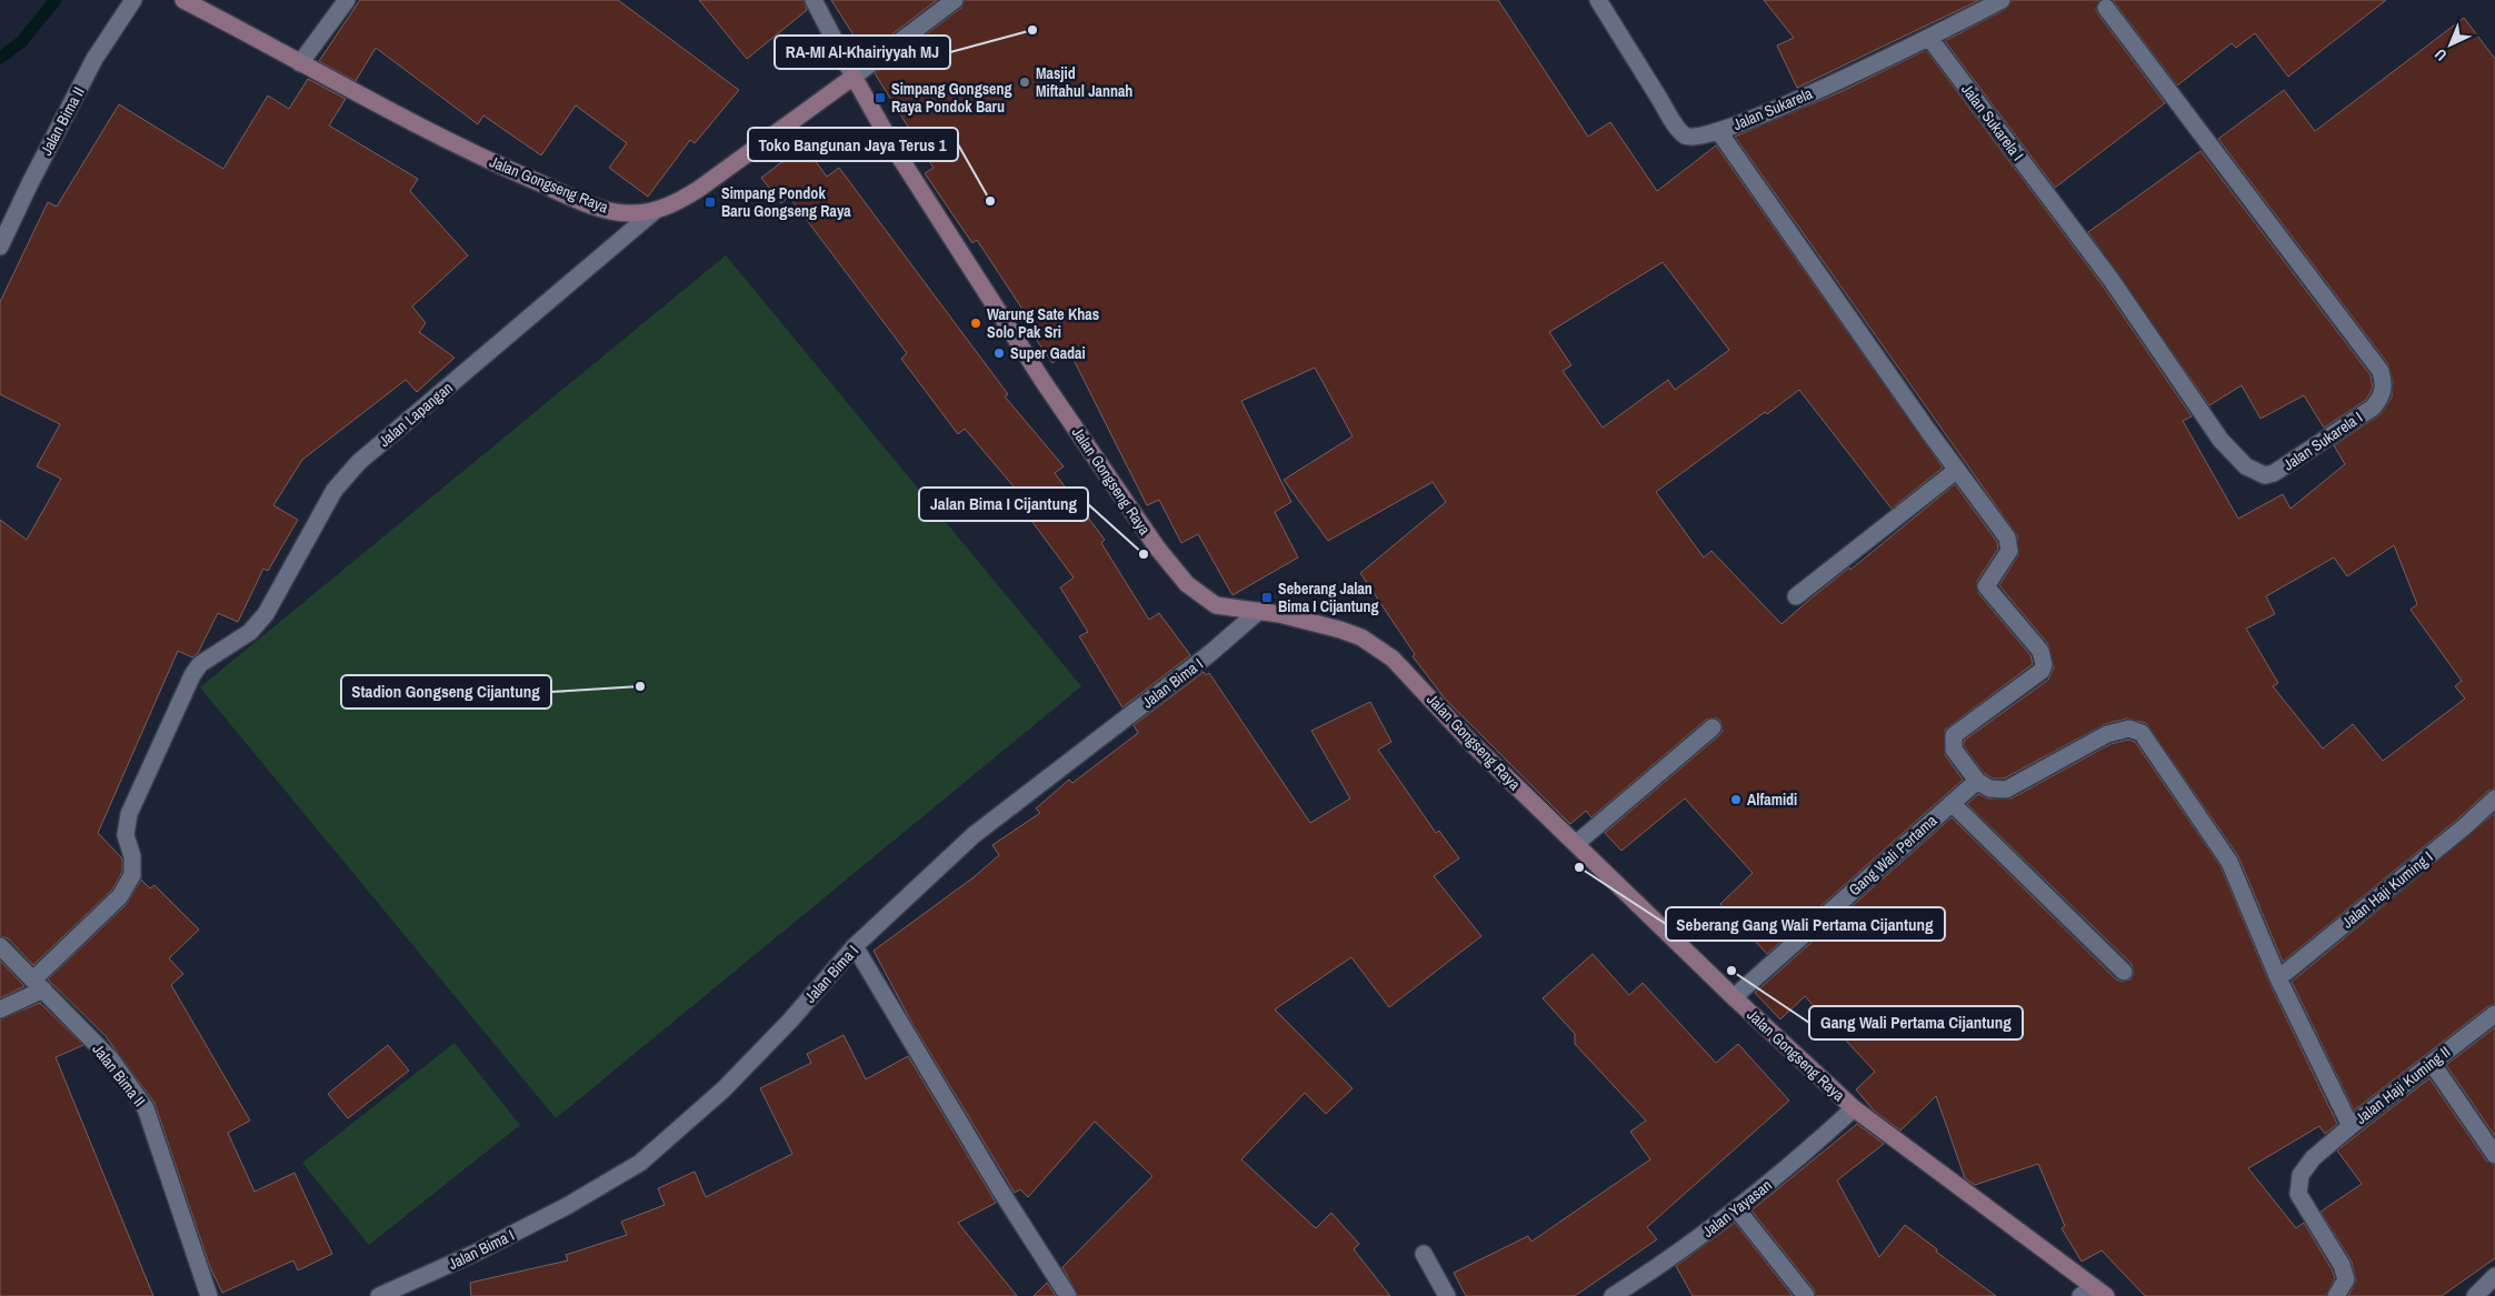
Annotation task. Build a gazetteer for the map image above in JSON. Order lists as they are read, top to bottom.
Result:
{
  "streets": {
    "street": [
      "Jalan Sukarela",
      "Jalan Bima II",
      "Jalan Sukarela I",
      "Jalan Gongseng Raya",
      "Jalan Lapangan",
      "Jalan Bima I",
      "Gang Wali Pertama",
      "Jalan Haji Kuming I",
      "Jalan Haji Kuming II",
      "Jalan Yayasan"
    ]
  },
  "crossings": [
    ["Jalan Sukarela", "Jalan Sukarela I"],
    ["Jalan Bima II", "Jalan Lapangan"],
    ["Jalan Gongseng Raya", "Jalan Lapangan"],
    ["Jalan Gongseng Raya", "Jalan Bima I"],
    ["Jalan Gongseng Raya", "Gang Wali Pertama"],
    ["Jalan Gongseng Raya", "Jalan Yayasan"]
  ],
  "places": {
    "other": [
      "RA-MI Al-Khairiyyah MJ",
      "Masjid Miftahul Jannah",
      "Toko Bangunan Jaya Terus 1",
      "Warung Sate Khas Solo Pak Sri",
      "Super Gadai",
      "Jalan Bima I Cijantung",
      "Stadion Gongseng Cijantung",
      "Alfamidi",
      "Seberang Gang Wali Pertama Cijantung",
      "Gang Wali Pertama Cijantung"
    ],
    "transit": ["Simpang Gongseng Raya Pondok Baru", "Simpang Pondok Baru Gongseng Raya", "Seberang Jalan Bima I Cijantung"]
  },
  "north": "bottom left"
}
